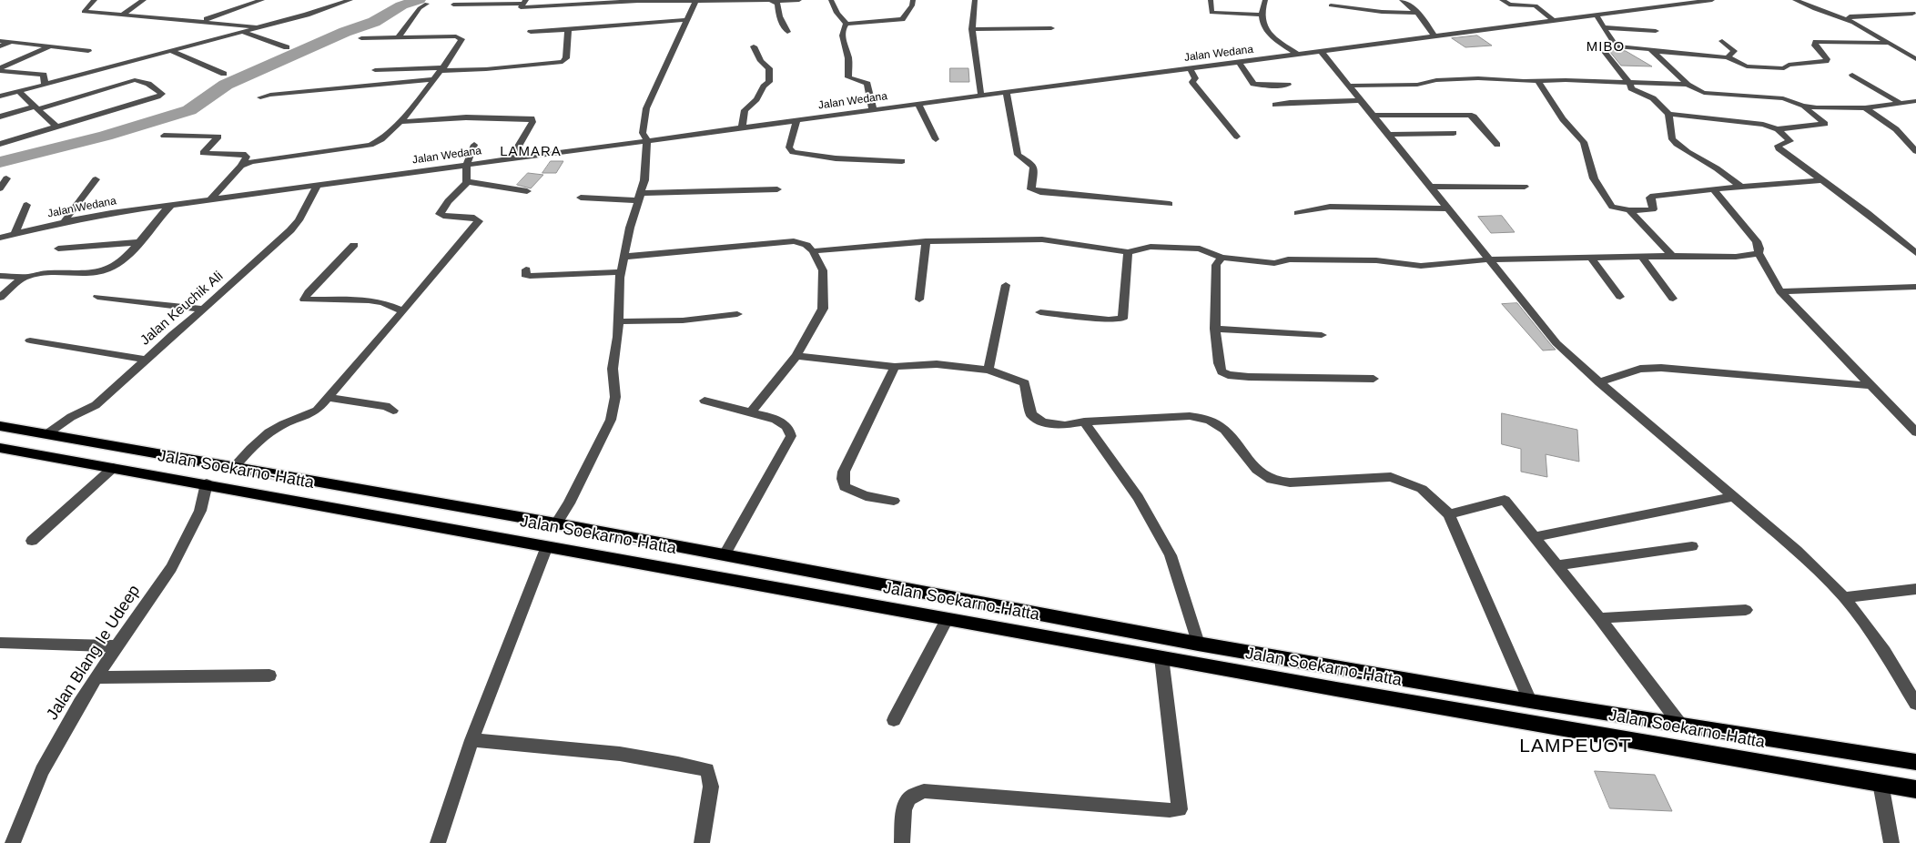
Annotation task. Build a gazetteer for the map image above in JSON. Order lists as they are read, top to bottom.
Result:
{
  "streets": {
    "highway": ["Jalan Soekarno-Hatta"],
    "street": ["Jalan Wedana", "Jalan Keuchik Ali", "Jalan Blang Ie Udeep"]
  },
  "crossings": [
    ["Jalan Wedana", "Jalan Keuchik Ali"],
    ["Jalan Keuchik Ali", "Jalan Soekarno-Hatta"],
    ["Jalan Soekarno-Hatta", "Jalan Blang Ie Udeep"]
  ],
  "districts": ["MIBO", "LAMARA", "LAMPEUOT"]
}
